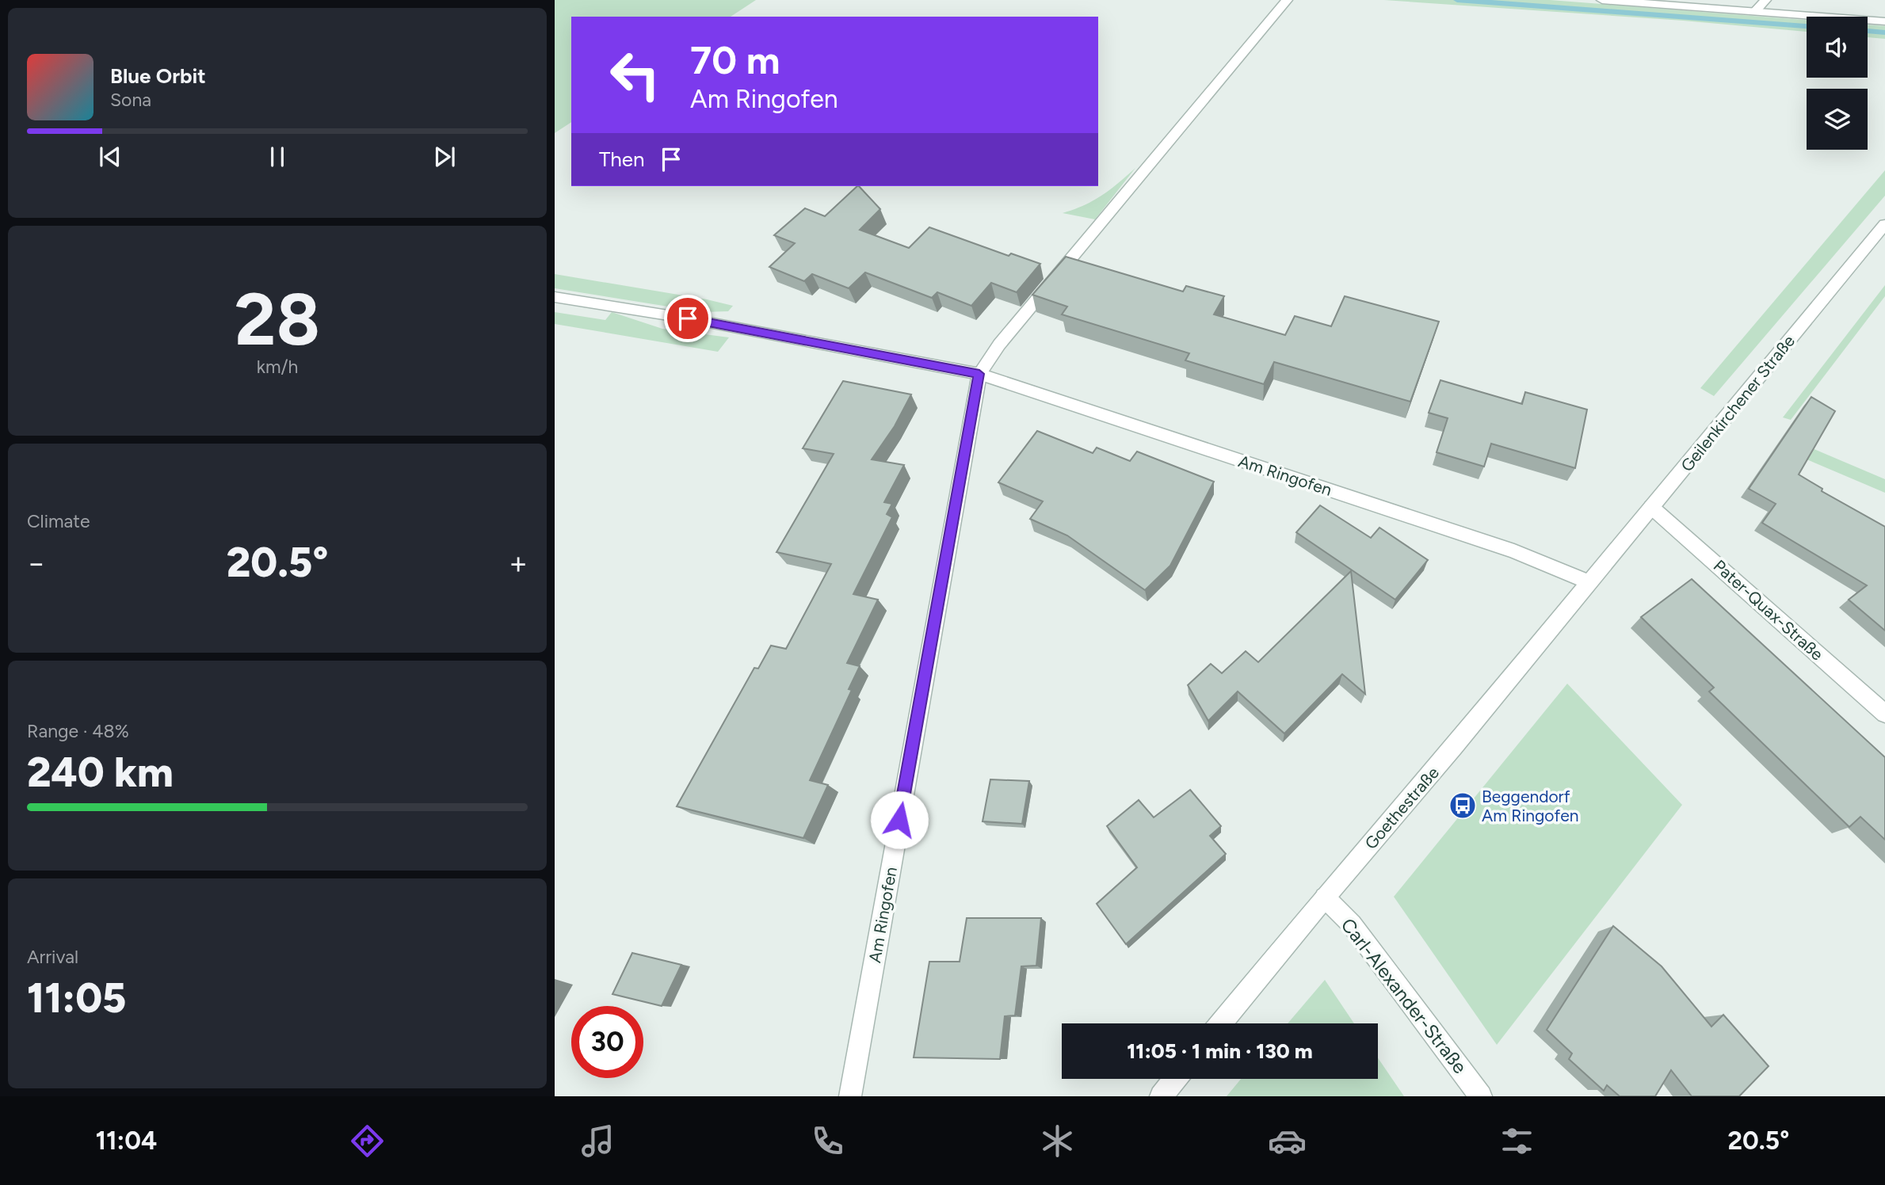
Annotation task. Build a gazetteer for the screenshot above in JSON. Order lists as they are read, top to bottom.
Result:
{
  "streets": {
    "street": [
      "Geilenkirchener Straße",
      "Am Ringofen",
      "Pater-Quax-Straße",
      "Goethestraße",
      "Carl-Alexander-Straße"
    ]
  },
  "crossings": [
    ["Geilenkirchener Straße", "Am Ringofen"],
    ["Geilenkirchener Straße", "Pater-Quax-Straße"],
    ["Geilenkirchener Straße", "Goethestraße"],
    ["Am Ringofen", "Goethestraße"],
    ["Goethestraße", "Carl-Alexander-Straße"]
  ],
  "places": {
    "bus stop": ["Beggendorf Am Ringofen"]
  },
  "page": {
    "turn": ["70 m", "Am Ringofen"],
    "song": ["Blue Orbit", "Sona"],
    "then": "Then",
    "tile": [
      ["28", "km/h"],
      "Climate",
      ["Range · 48%", "240 km"],
      ["Arrival", "11:05"]
    ],
    "heat": ["−", "20.5°", "+"],
    "limit": "30",
    "trip": "11:05 · 1 min · 130 m",
    "tabs": ["11:04", "20.5°"]
  }
}
